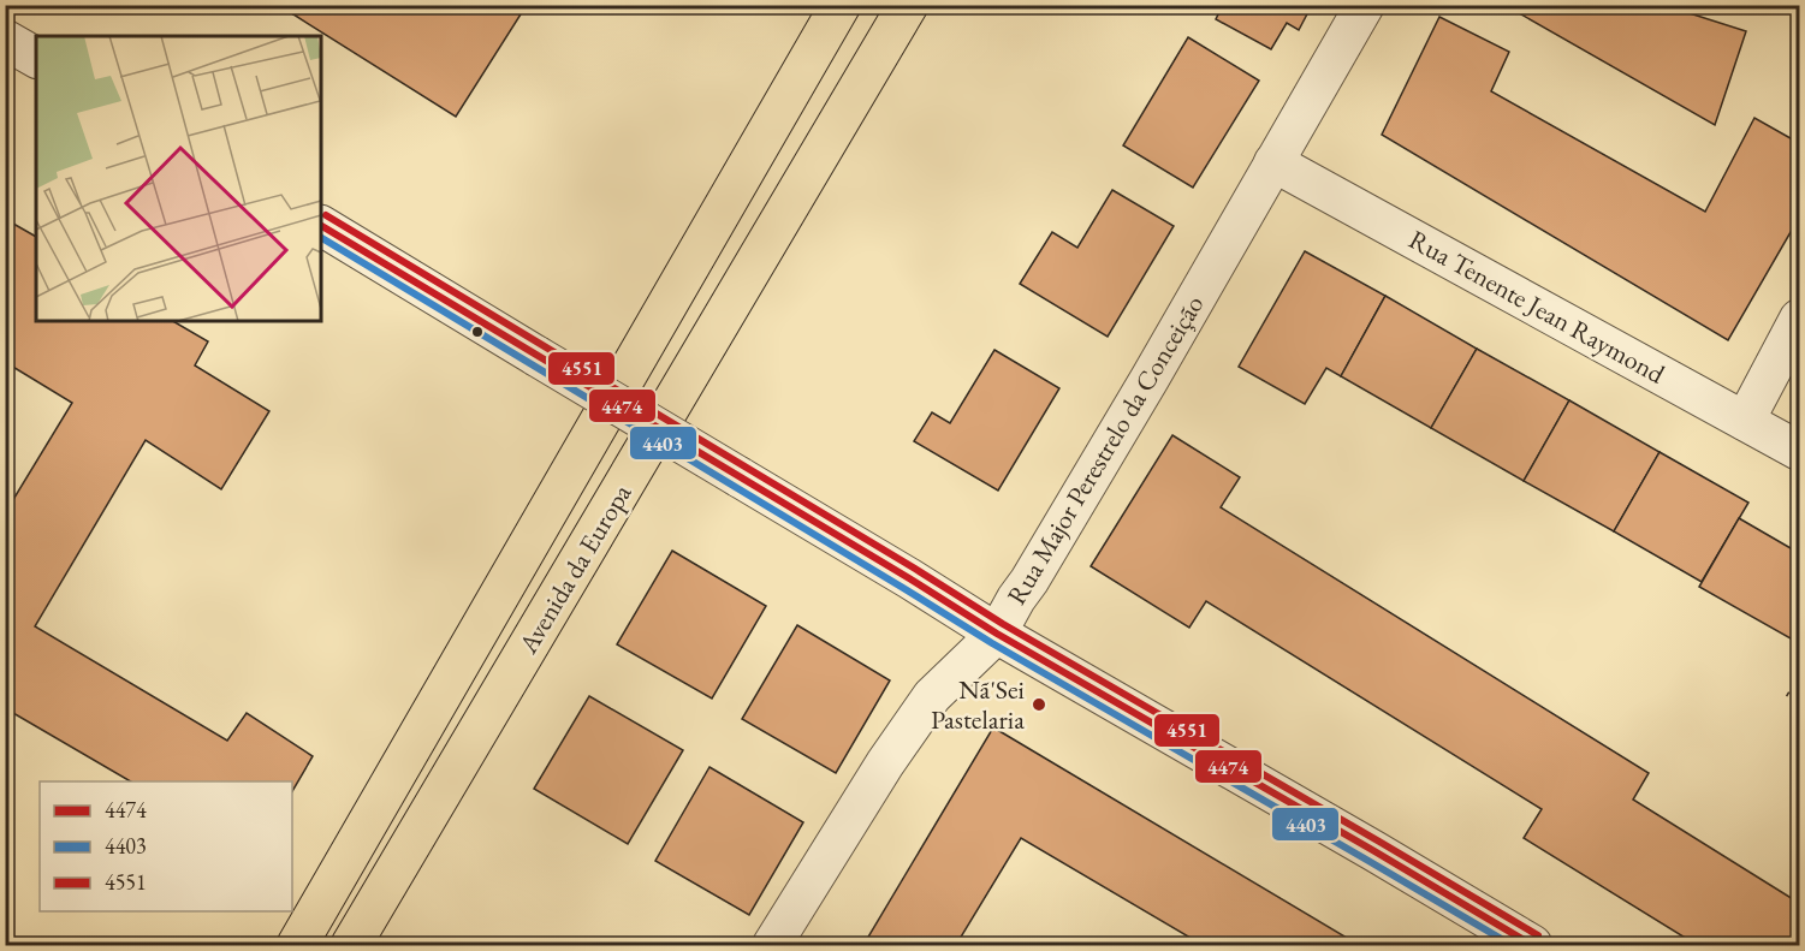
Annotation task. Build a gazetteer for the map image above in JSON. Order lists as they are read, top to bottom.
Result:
{
  "streets": {
    "main road": ["Avenida da Europa"],
    "street": ["Rua Tenente Jean Raymond", "Rua Major Perestrelo da Conceição"]
  },
  "crossings": [
    ["Rua Tenente Jean Raymond", "Rua Major Perestrelo da Conceição"]
  ],
  "places": ["Nã'Sei Pastelaria"],
  "lines": ["transit line 4551", "transit line 4474", "transit line 4403"],
  "legend": ["4474", "4403", "4551"]
}
